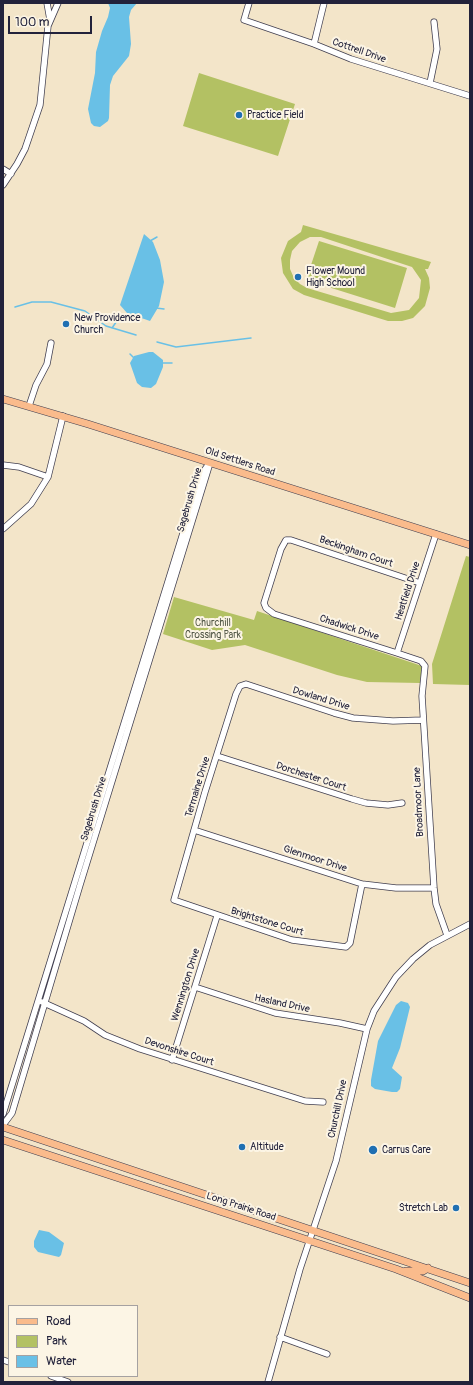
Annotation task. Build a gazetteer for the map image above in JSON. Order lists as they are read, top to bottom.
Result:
{
  "streets": {
    "main road": ["Old Settlers Road", "Long Prairie Road"],
    "street": [
      "Cottrell Drive",
      "Sagebrush Drive",
      "Beckingham Court",
      "Heatfield Drive",
      "Chadwick Drive",
      "Dowland Drive",
      "Dorchester Court",
      "Termaine Drive",
      "Broadmoor Lane",
      "Glenmoor Drive",
      "Brightstone Court",
      "Wennington Drive",
      "Hasland Drive",
      "Devonshire Court",
      "Churchill Drive"
    ]
  },
  "crossings": [
    ["Old Settlers Road", "Sagebrush Drive"],
    ["Old Settlers Road", "Heatfield Drive"],
    ["Sagebrush Drive", "Devonshire Court"],
    ["Sagebrush Drive", "Long Prairie Road"],
    ["Beckingham Court", "Heatfield Drive"],
    ["Beckingham Court", "Chadwick Drive"],
    ["Heatfield Drive", "Chadwick Drive"],
    ["Chadwick Drive", "Broadmoor Lane"],
    ["Dowland Drive", "Termaine Drive"],
    ["Dowland Drive", "Broadmoor Lane"],
    ["Dorchester Court", "Termaine Drive"],
    ["Termaine Drive", "Glenmoor Drive"],
    ["Termaine Drive", "Brightstone Court"],
    ["Broadmoor Lane", "Glenmoor Drive"],
    ["Broadmoor Lane", "Churchill Drive"],
    ["Glenmoor Drive", "Brightstone Court"],
    ["Brightstone Court", "Wennington Drive"],
    ["Wennington Drive", "Hasland Drive"],
    ["Wennington Drive", "Devonshire Court"],
    ["Hasland Drive", "Churchill Drive"],
    ["Churchill Drive", "Long Prairie Road"]
  ],
  "parks": ["Churchill Crossing Park"],
  "places": [
    "Practice Field",
    "Flower Mound High School",
    "New Providence Church",
    "Altitude",
    "Carrus Care",
    "Stretch Lab"
  ],
  "legend": ["Road", "Park", "Water"],
  "scale_bar": "100 m"
}
